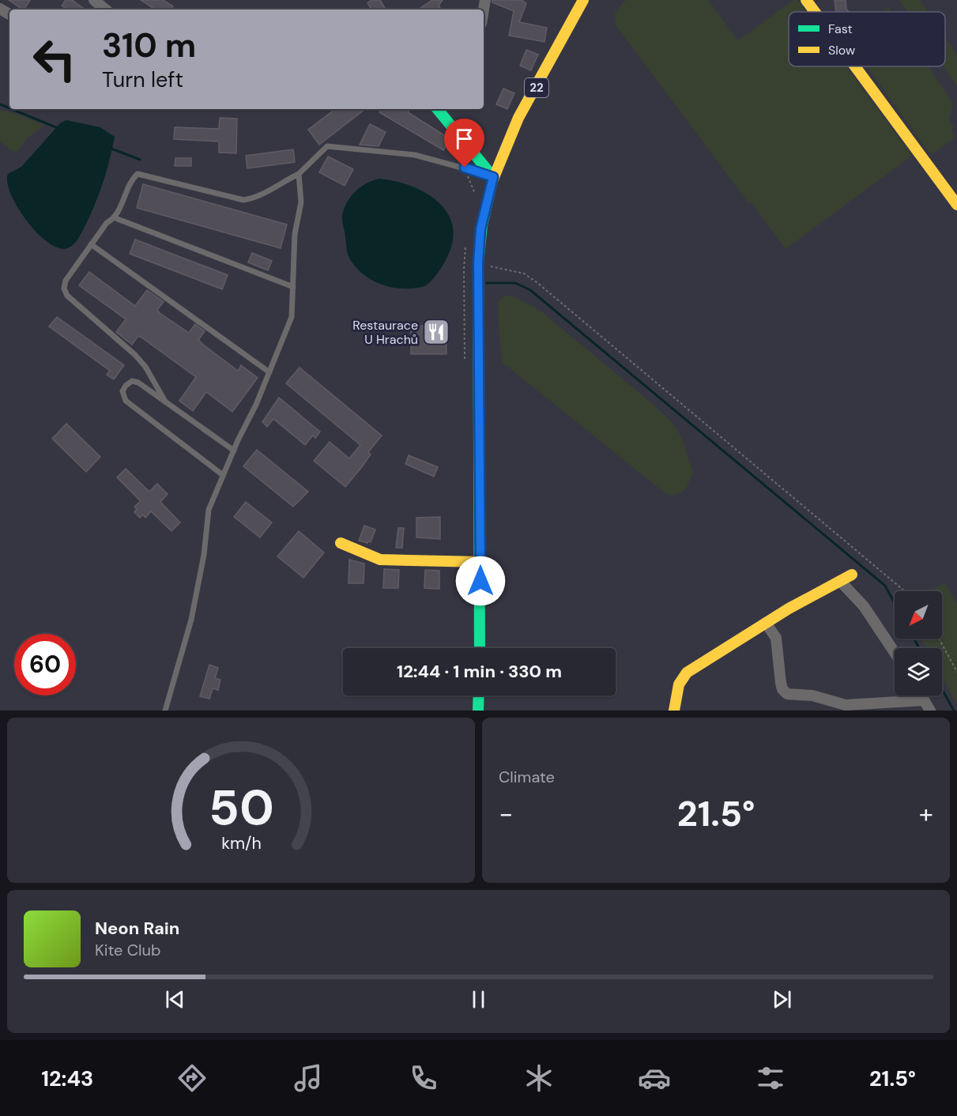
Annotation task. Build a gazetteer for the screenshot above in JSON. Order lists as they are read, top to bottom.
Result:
{
  "streets": {
    "street": ["22"]
  },
  "places": {
    "restaurant": ["Restaurace U Hrachů"]
  },
  "legend": ["Fast", "Slow"],
  "north": "bottom left",
  "page": {
    "turn": ["310 m", "Turn left"],
    "limit": "60",
    "trip": "12:44 · 1 min · 330 m",
    "tile": "Climate",
    "heat": ["−", "21.5°", "+"],
    "song": ["Neon Rain", "Kite Club"],
    "tabs": ["12:43", "21.5°"],
    "gauge": ["50", "km/h"]
  }
}
